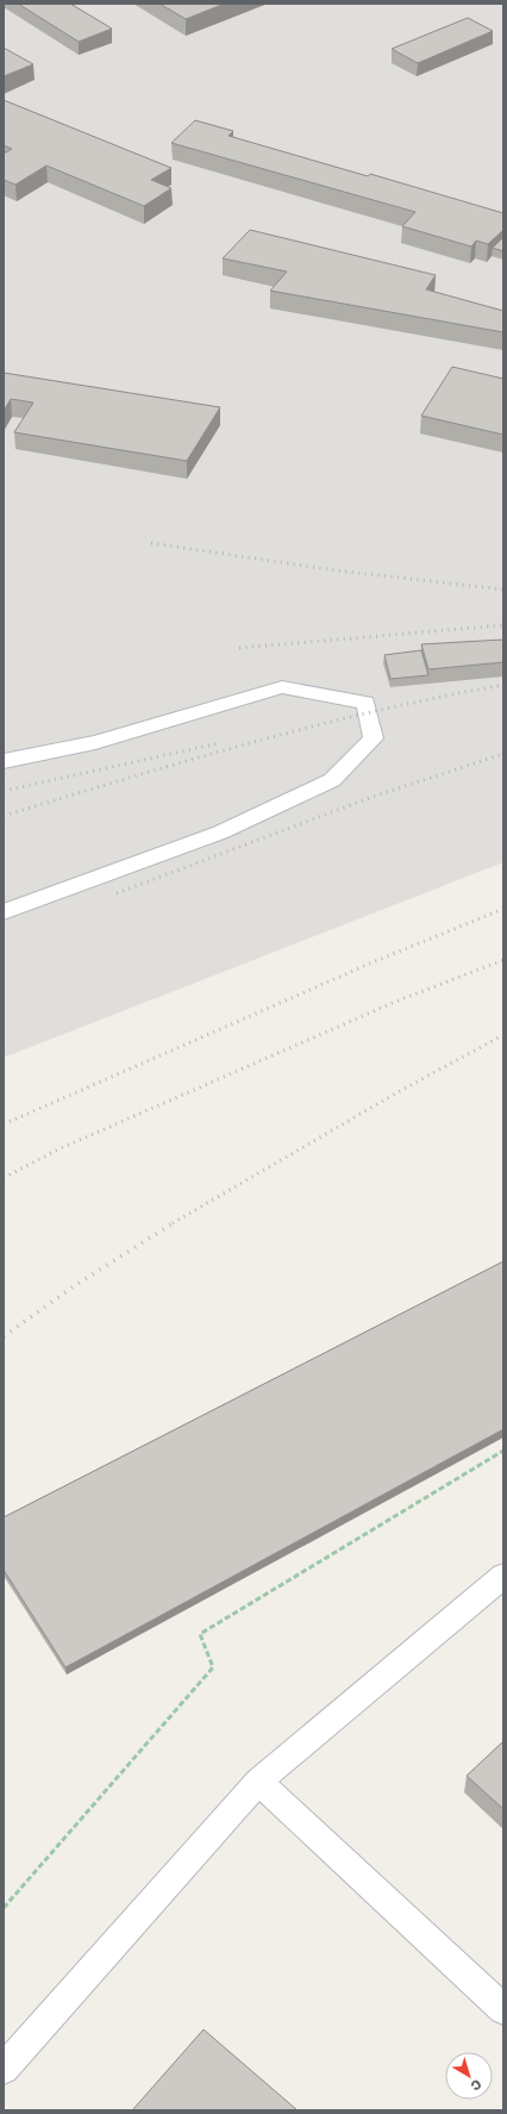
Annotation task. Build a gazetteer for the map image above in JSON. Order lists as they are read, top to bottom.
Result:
{
  "north": "bottom right"
}
